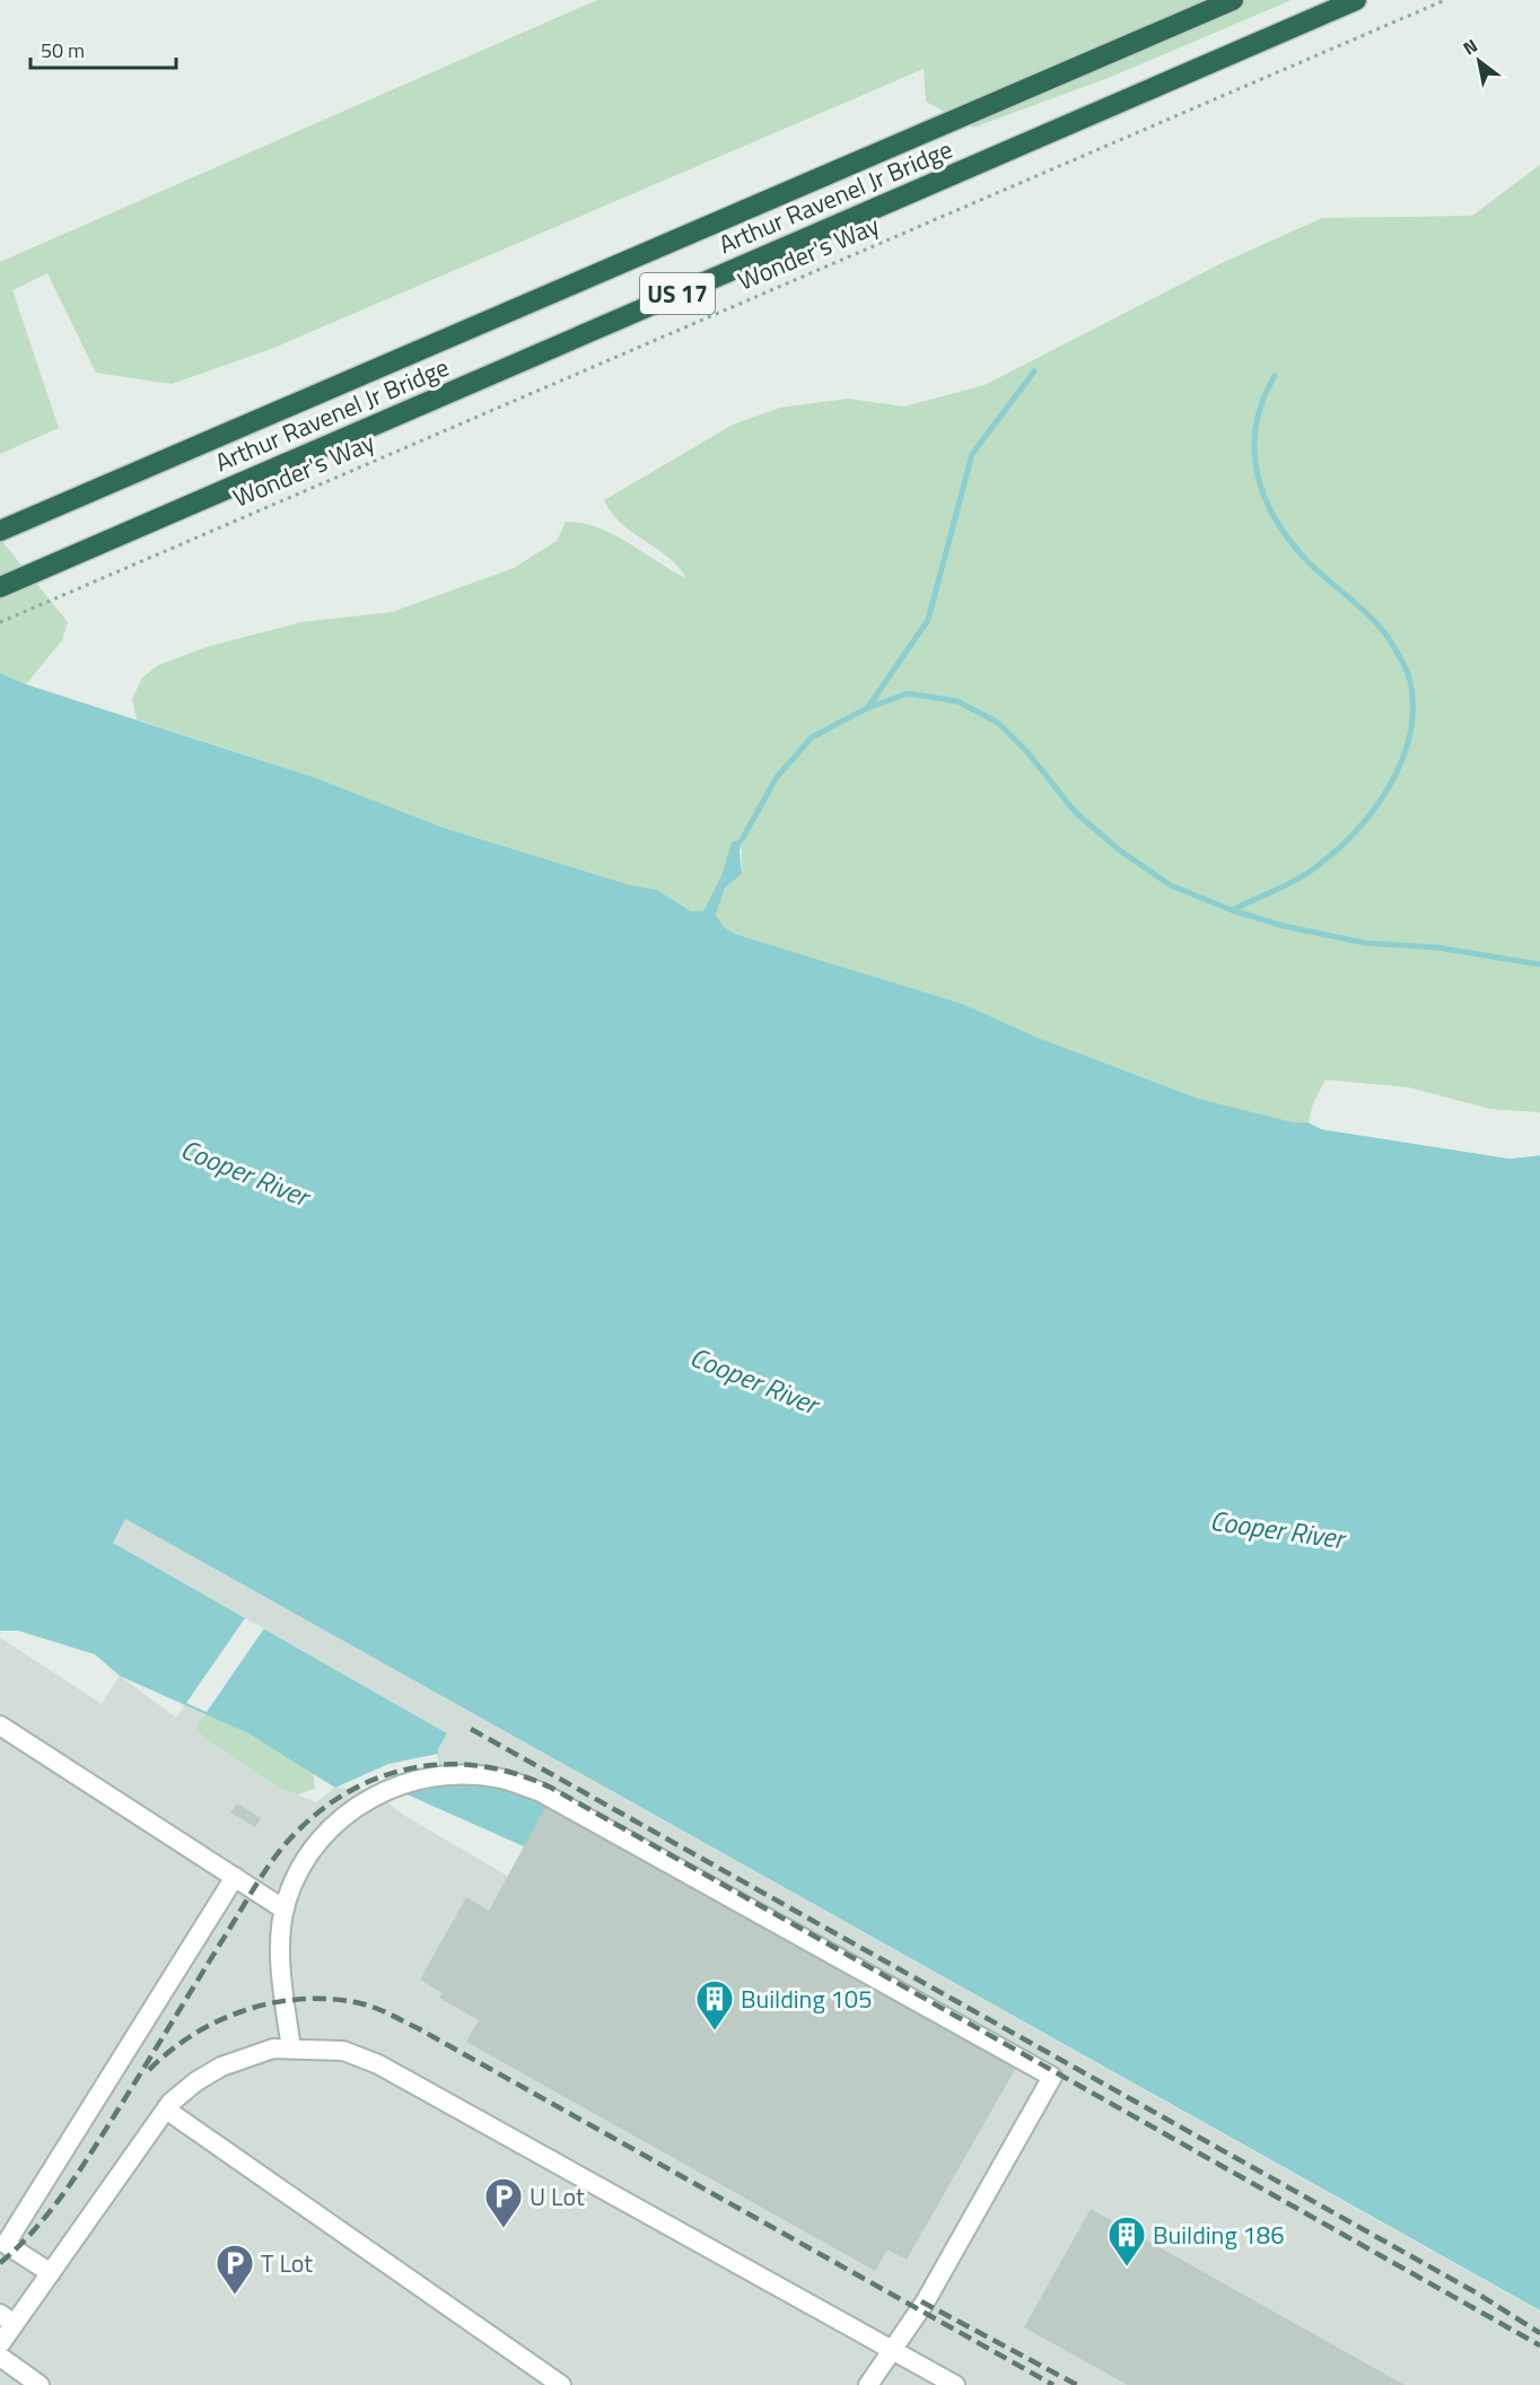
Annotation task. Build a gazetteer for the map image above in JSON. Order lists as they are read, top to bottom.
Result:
{
  "streets": {
    "highway": ["Arthur Ravenel Jr Bridge", "US 17"],
    "path": ["Wonder's Way"]
  },
  "water": ["Cooper River"],
  "places": {
    "building": ["Building 105", "Building 186"],
    "parking": ["U Lot", "T Lot"]
  },
  "scale_bar": "50 m",
  "north": "top left"
}
